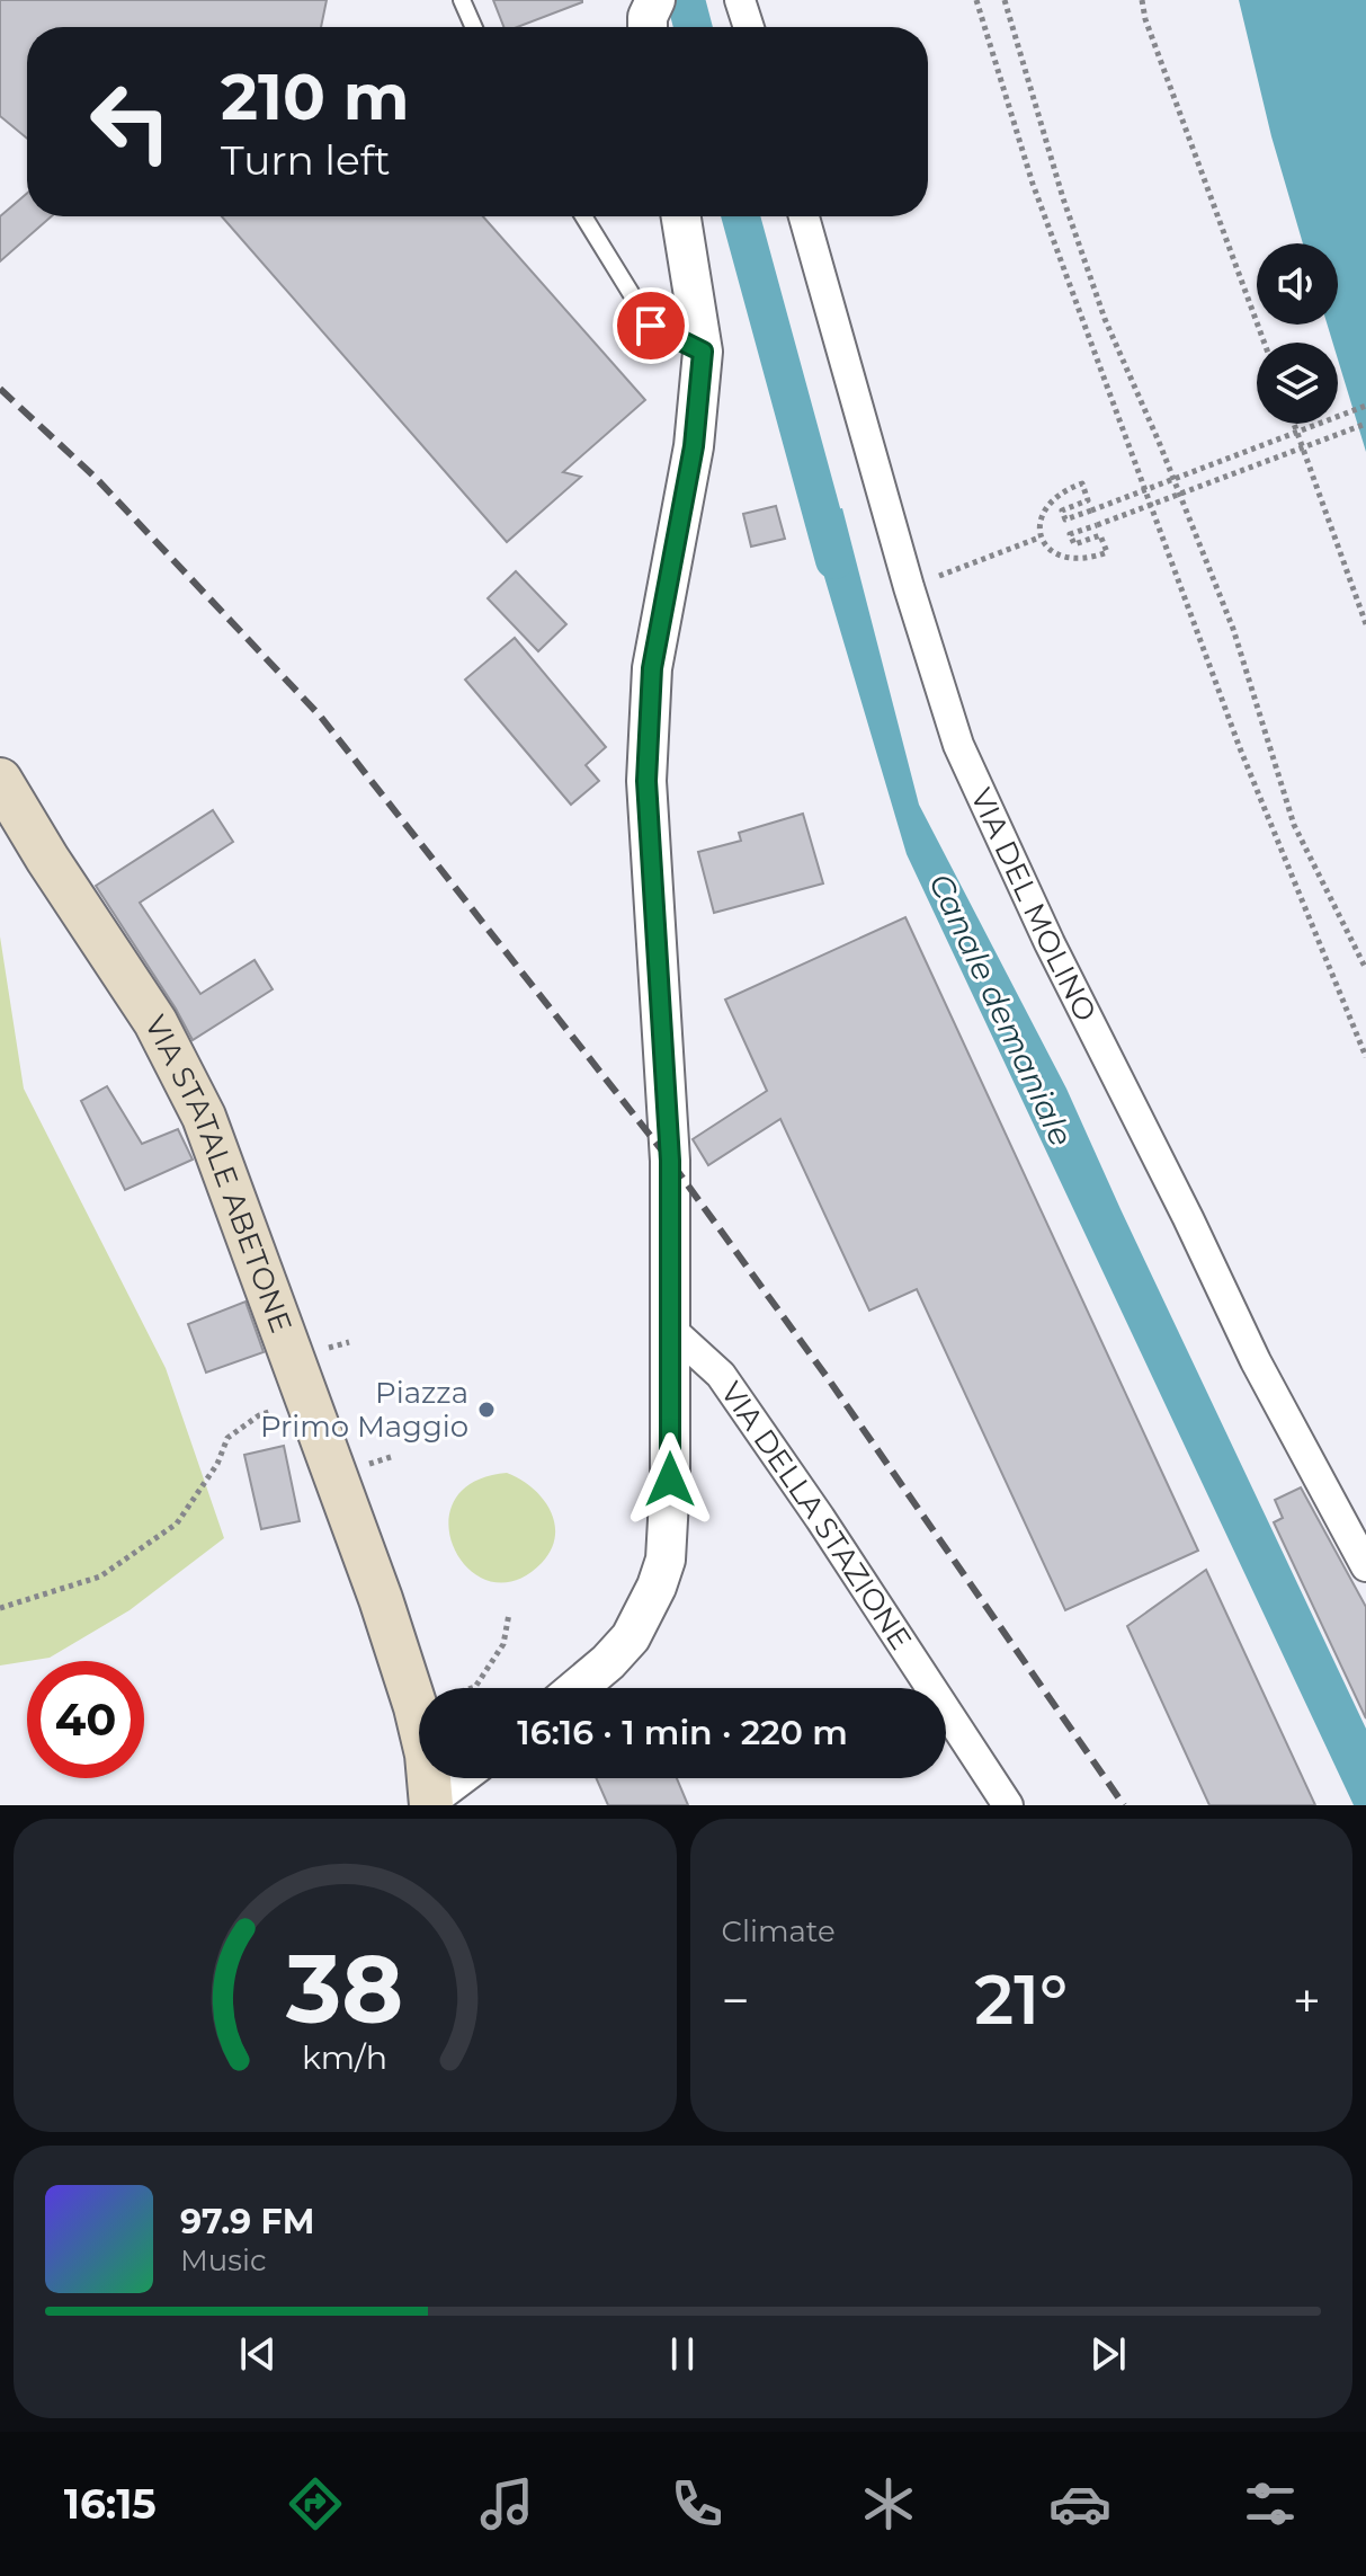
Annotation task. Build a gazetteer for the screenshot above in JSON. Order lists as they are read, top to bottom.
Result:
{
  "streets": {
    "main road": ["VIA STATALE ABETONE"],
    "street": ["VIA DEL MOLINO", "VIA DELLA STAZIONE"]
  },
  "water": ["Canale demaniale"],
  "places": ["Piazza Primo Maggio"],
  "page": {
    "turn": ["210 m", "Turn left"],
    "limit": "40",
    "trip": "16:16 · 1 min · 220 m",
    "tile": "Climate",
    "heat": ["−", "21°", "+"],
    "song": ["97.9 FM", "Music"],
    "tabs": "16:15",
    "gauge": ["38", "km/h"]
  }
}
